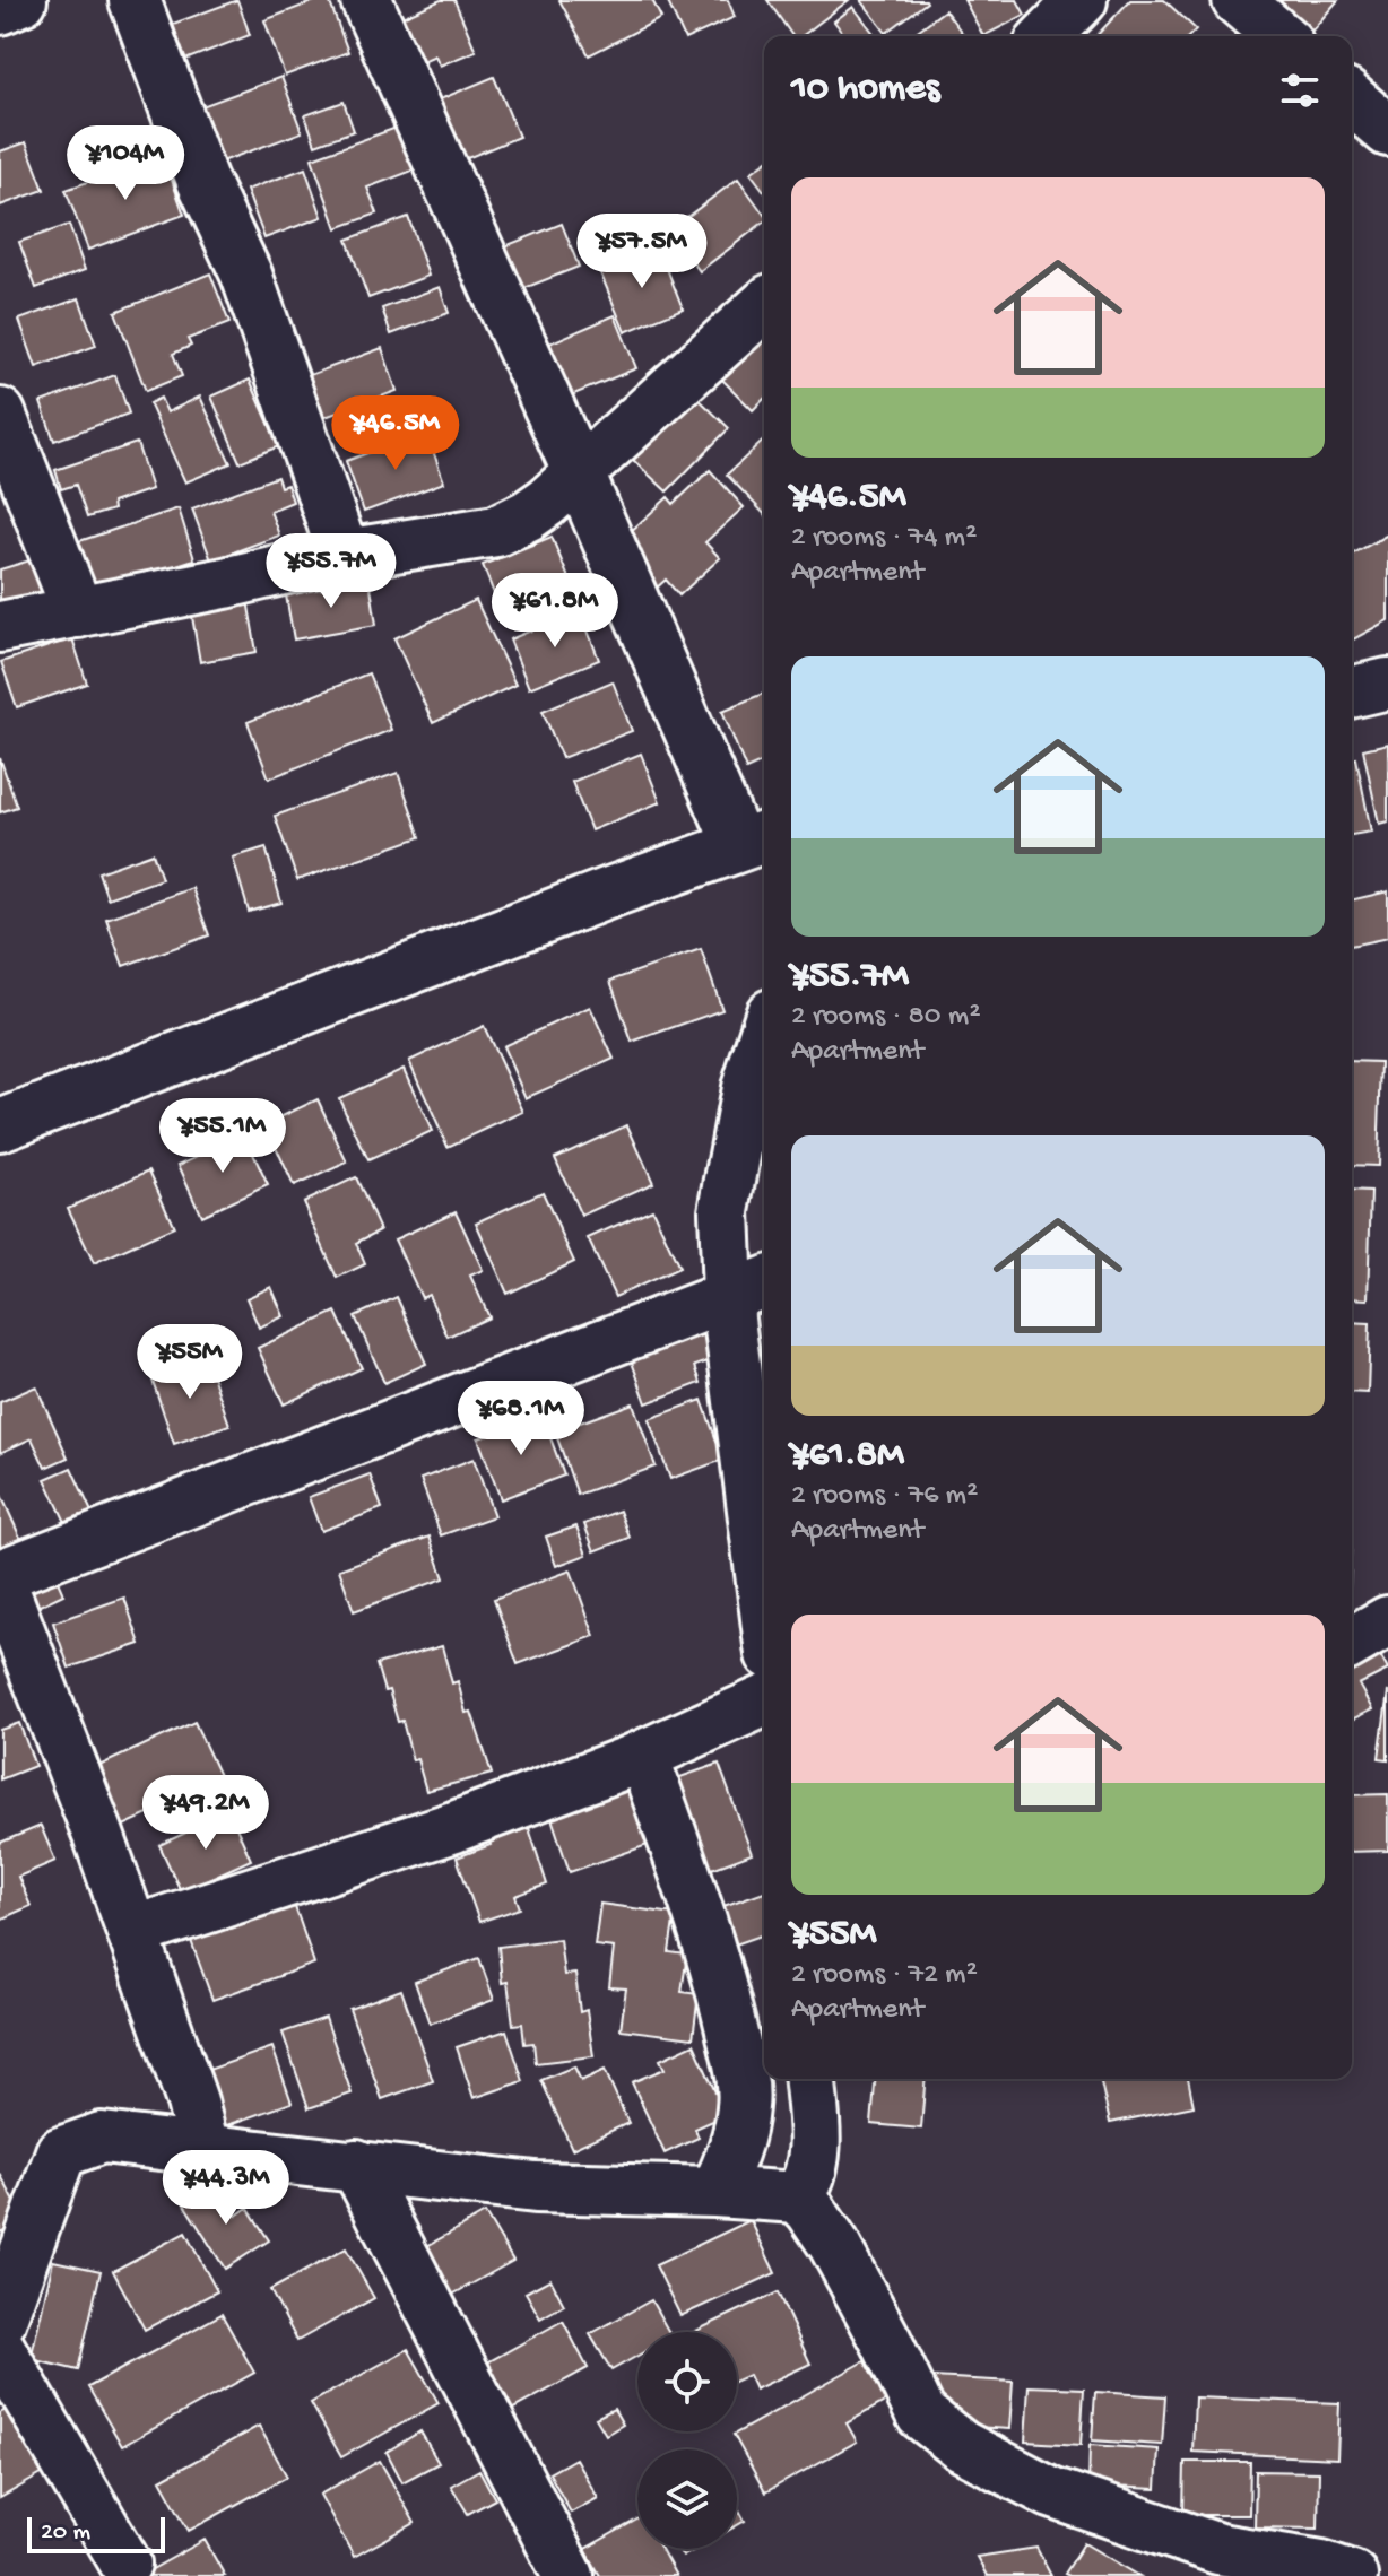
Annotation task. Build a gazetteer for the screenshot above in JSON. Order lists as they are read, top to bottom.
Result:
{
  "scale_bar": "20 m",
  "page": {
    "heading": "10 homes",
    "price": [
      "¥104M",
      "¥57.5M",
      "¥46.5M",
      "¥55.7M",
      "¥61.8M",
      "¥55.1M",
      "¥55M",
      "¥68.1M",
      "¥49.2M",
      "¥44.3M"
    ],
    "list": [
      {
        "name": "¥46.5M",
        "note": "2 rooms · 74 m² · Apartment"
      },
      {
        "name": "¥55.7M",
        "note": "2 rooms · 80 m² · Apartment"
      },
      {
        "name": "¥61.8M",
        "note": "2 rooms · 76 m² · Apartment"
      },
      {
        "name": "¥55M",
        "note": "2 rooms · 72 m² · Apartment"
      }
    ],
    "scale": "20 m"
  }
}
